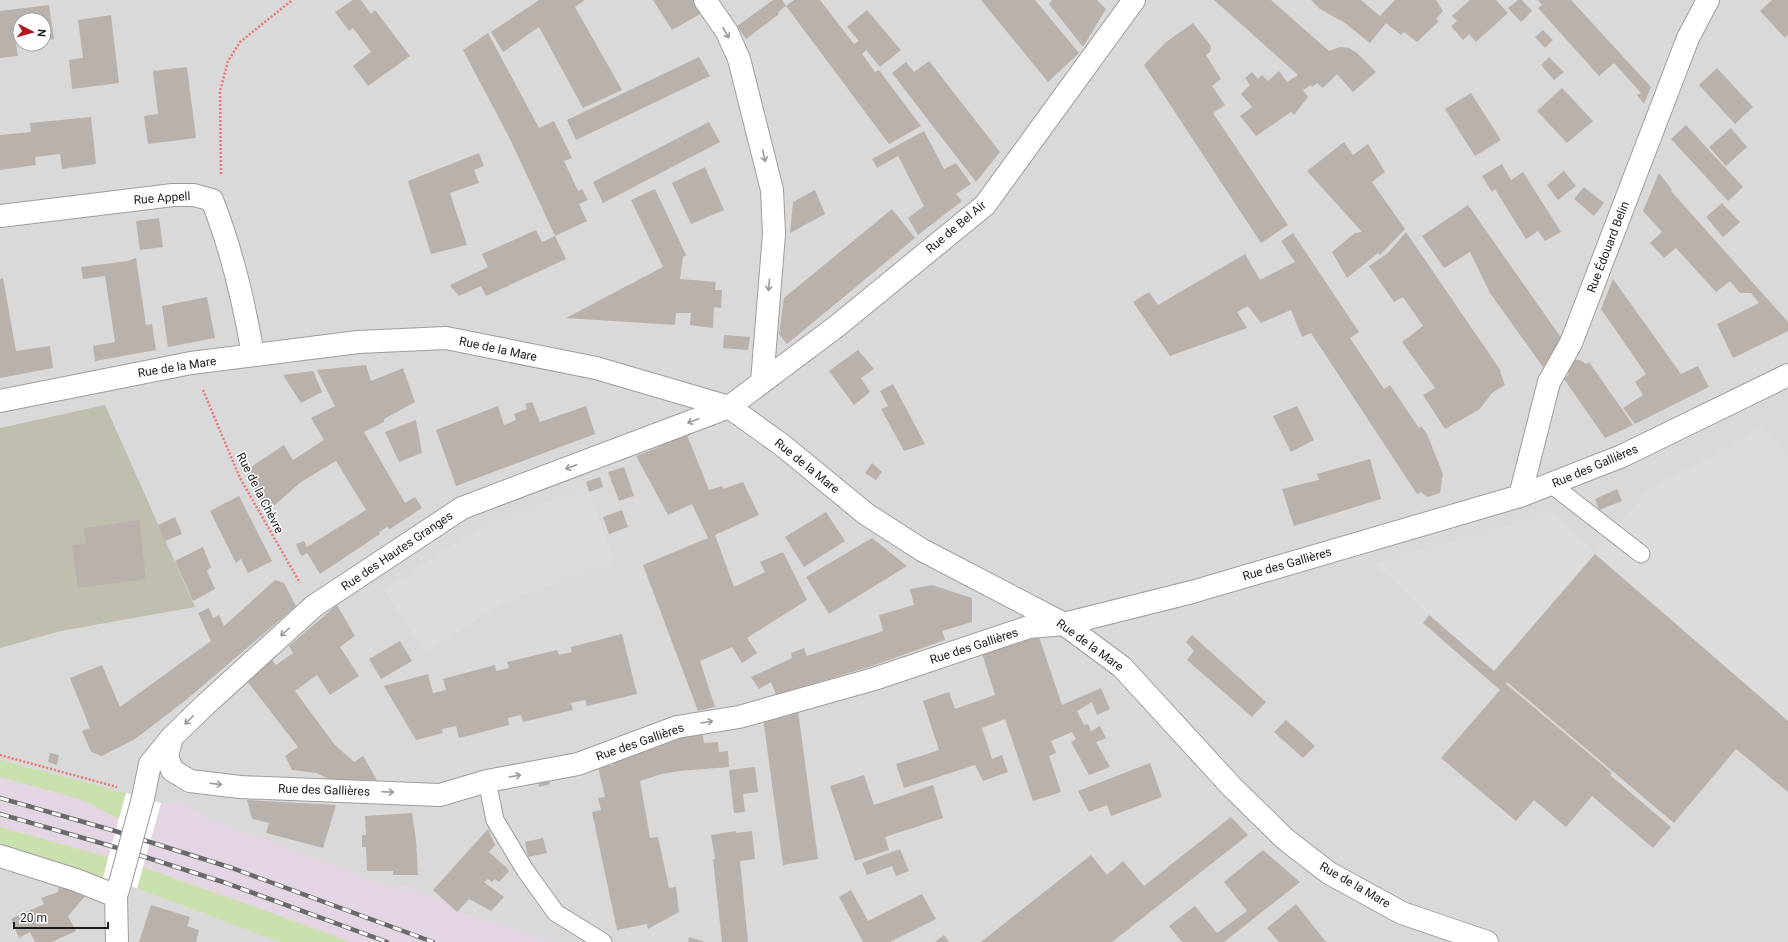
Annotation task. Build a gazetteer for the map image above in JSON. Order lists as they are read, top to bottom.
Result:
{
  "streets": {
    "street": [
      "Rue Appell",
      "Rue de Bel Air",
      "Rue Édouard Belin",
      "Rue de la Mare",
      "Rue des Gallières",
      "Rue des Hautes Granges"
    ],
    "path": ["Rue de la Chèvre"]
  },
  "crossings": [
    ["Rue de Bel Air", "Rue de la Mare"],
    ["Rue de Bel Air", "Rue des Hautes Granges"],
    ["Rue Édouard Belin", "Rue des Gallières"],
    ["Rue de la Mare", "Rue des Gallières"],
    ["Rue de la Mare", "Rue des Hautes Granges"],
    ["Rue des Gallières", "Rue des Hautes Granges"],
    ["Rue de la Chèvre", "Rue des Hautes Granges"]
  ],
  "one_way": ["Rue des Gallières", "Rue des Hautes Granges"],
  "scale_bar": "20 m",
  "north": "right"
}
